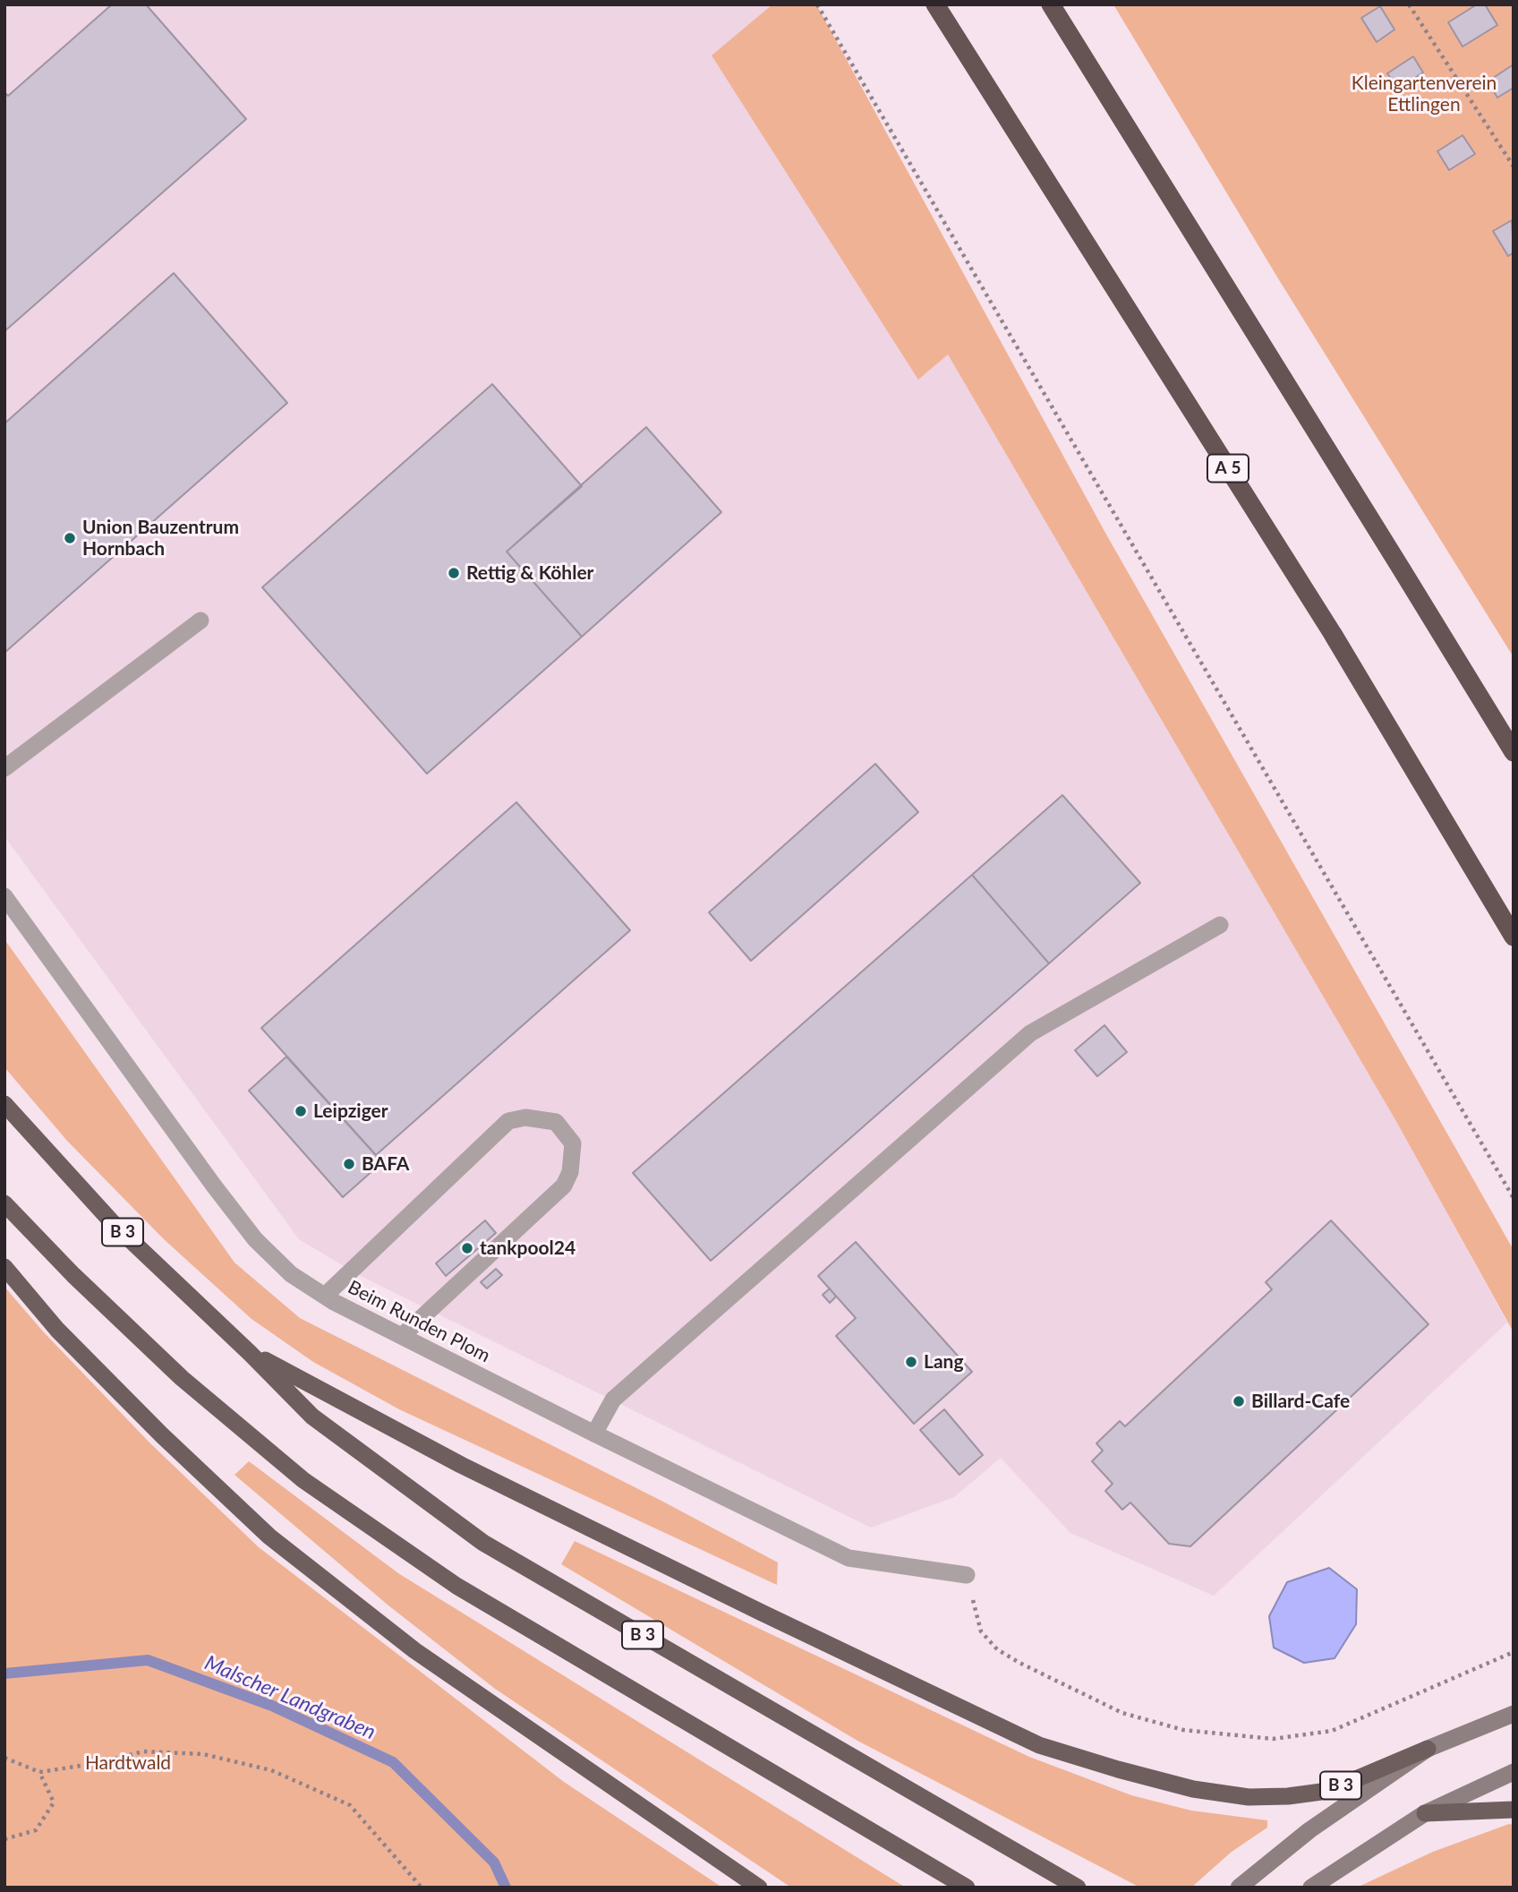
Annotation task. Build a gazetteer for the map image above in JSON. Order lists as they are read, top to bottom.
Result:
{
  "streets": {
    "highway": ["A 5", "B 3"],
    "street": ["Beim Runden Plom"]
  },
  "water": ["Malscher Landgraben"],
  "parks": ["Kleingartenverein Ettlingen", "Hardtwald"],
  "places": [
    "Union Bauzentrum Hornbach",
    "Rettig & Köhler",
    "Leipziger",
    "BAFA",
    "tankpool24",
    "Lang",
    "Billard-Cafe"
  ]
}
